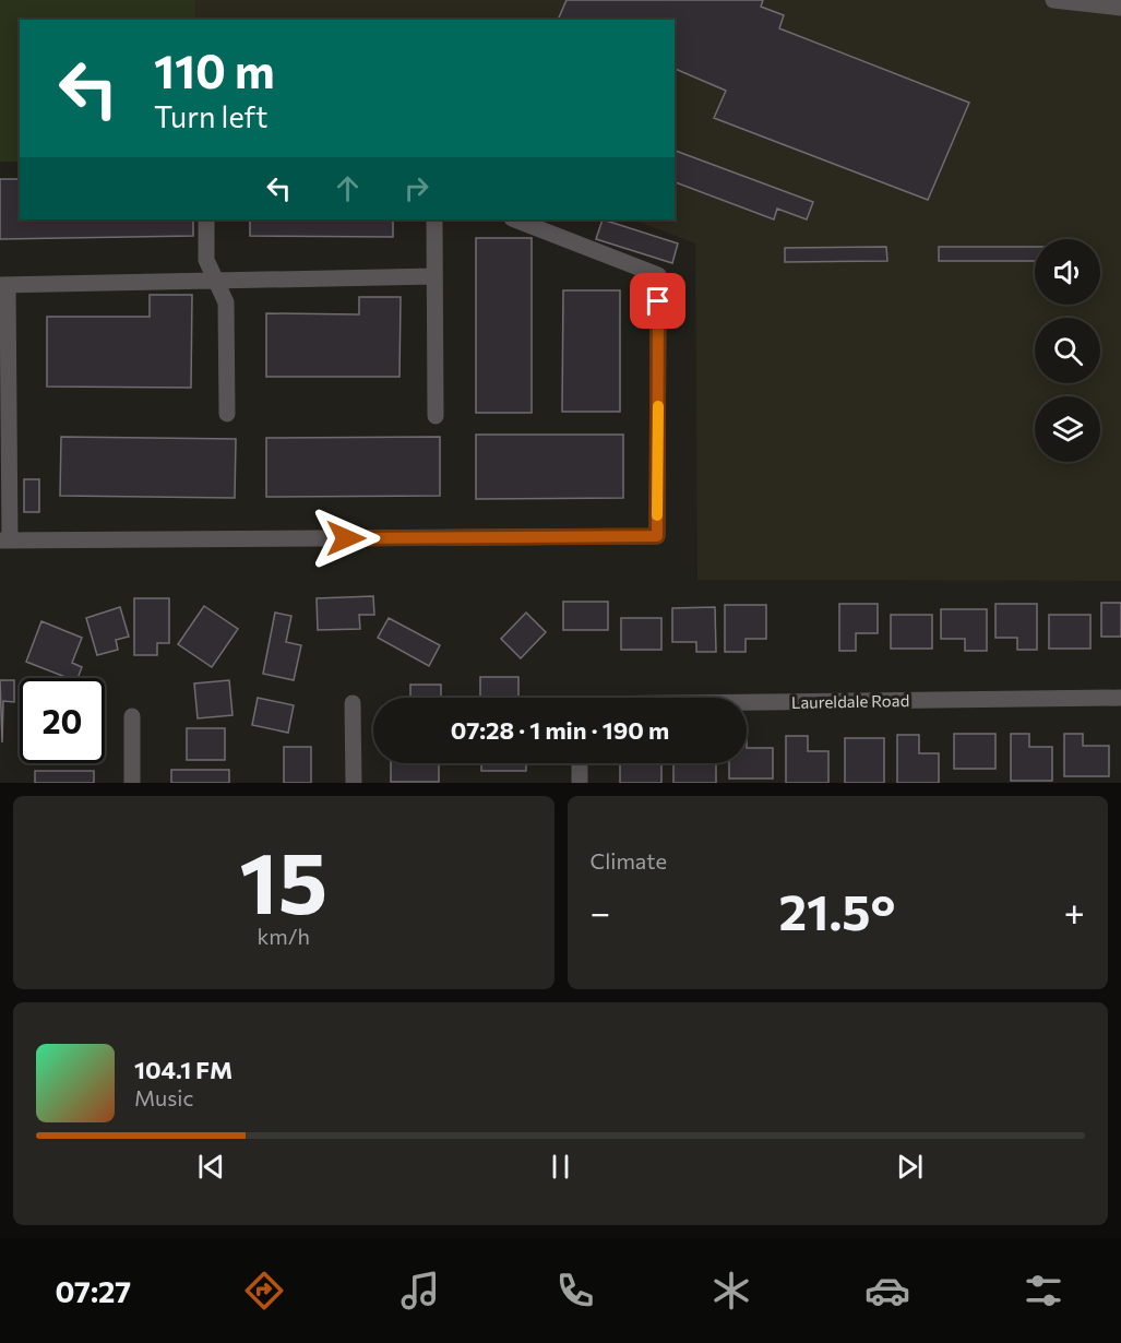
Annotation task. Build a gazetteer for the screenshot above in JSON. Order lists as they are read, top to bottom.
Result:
{
  "streets": {
    "street": ["Laureldale Road"]
  },
  "page": {
    "turn": ["110 m", "Turn left"],
    "limit": "20",
    "trip": "07:28 · 1 min · 190 m",
    "tile": [
      ["15", "km/h"],
      "Climate"
    ],
    "heat": ["−", "21.5°", "+"],
    "song": ["104.1 FM", "Music"],
    "tabs": "07:27"
  }
}
